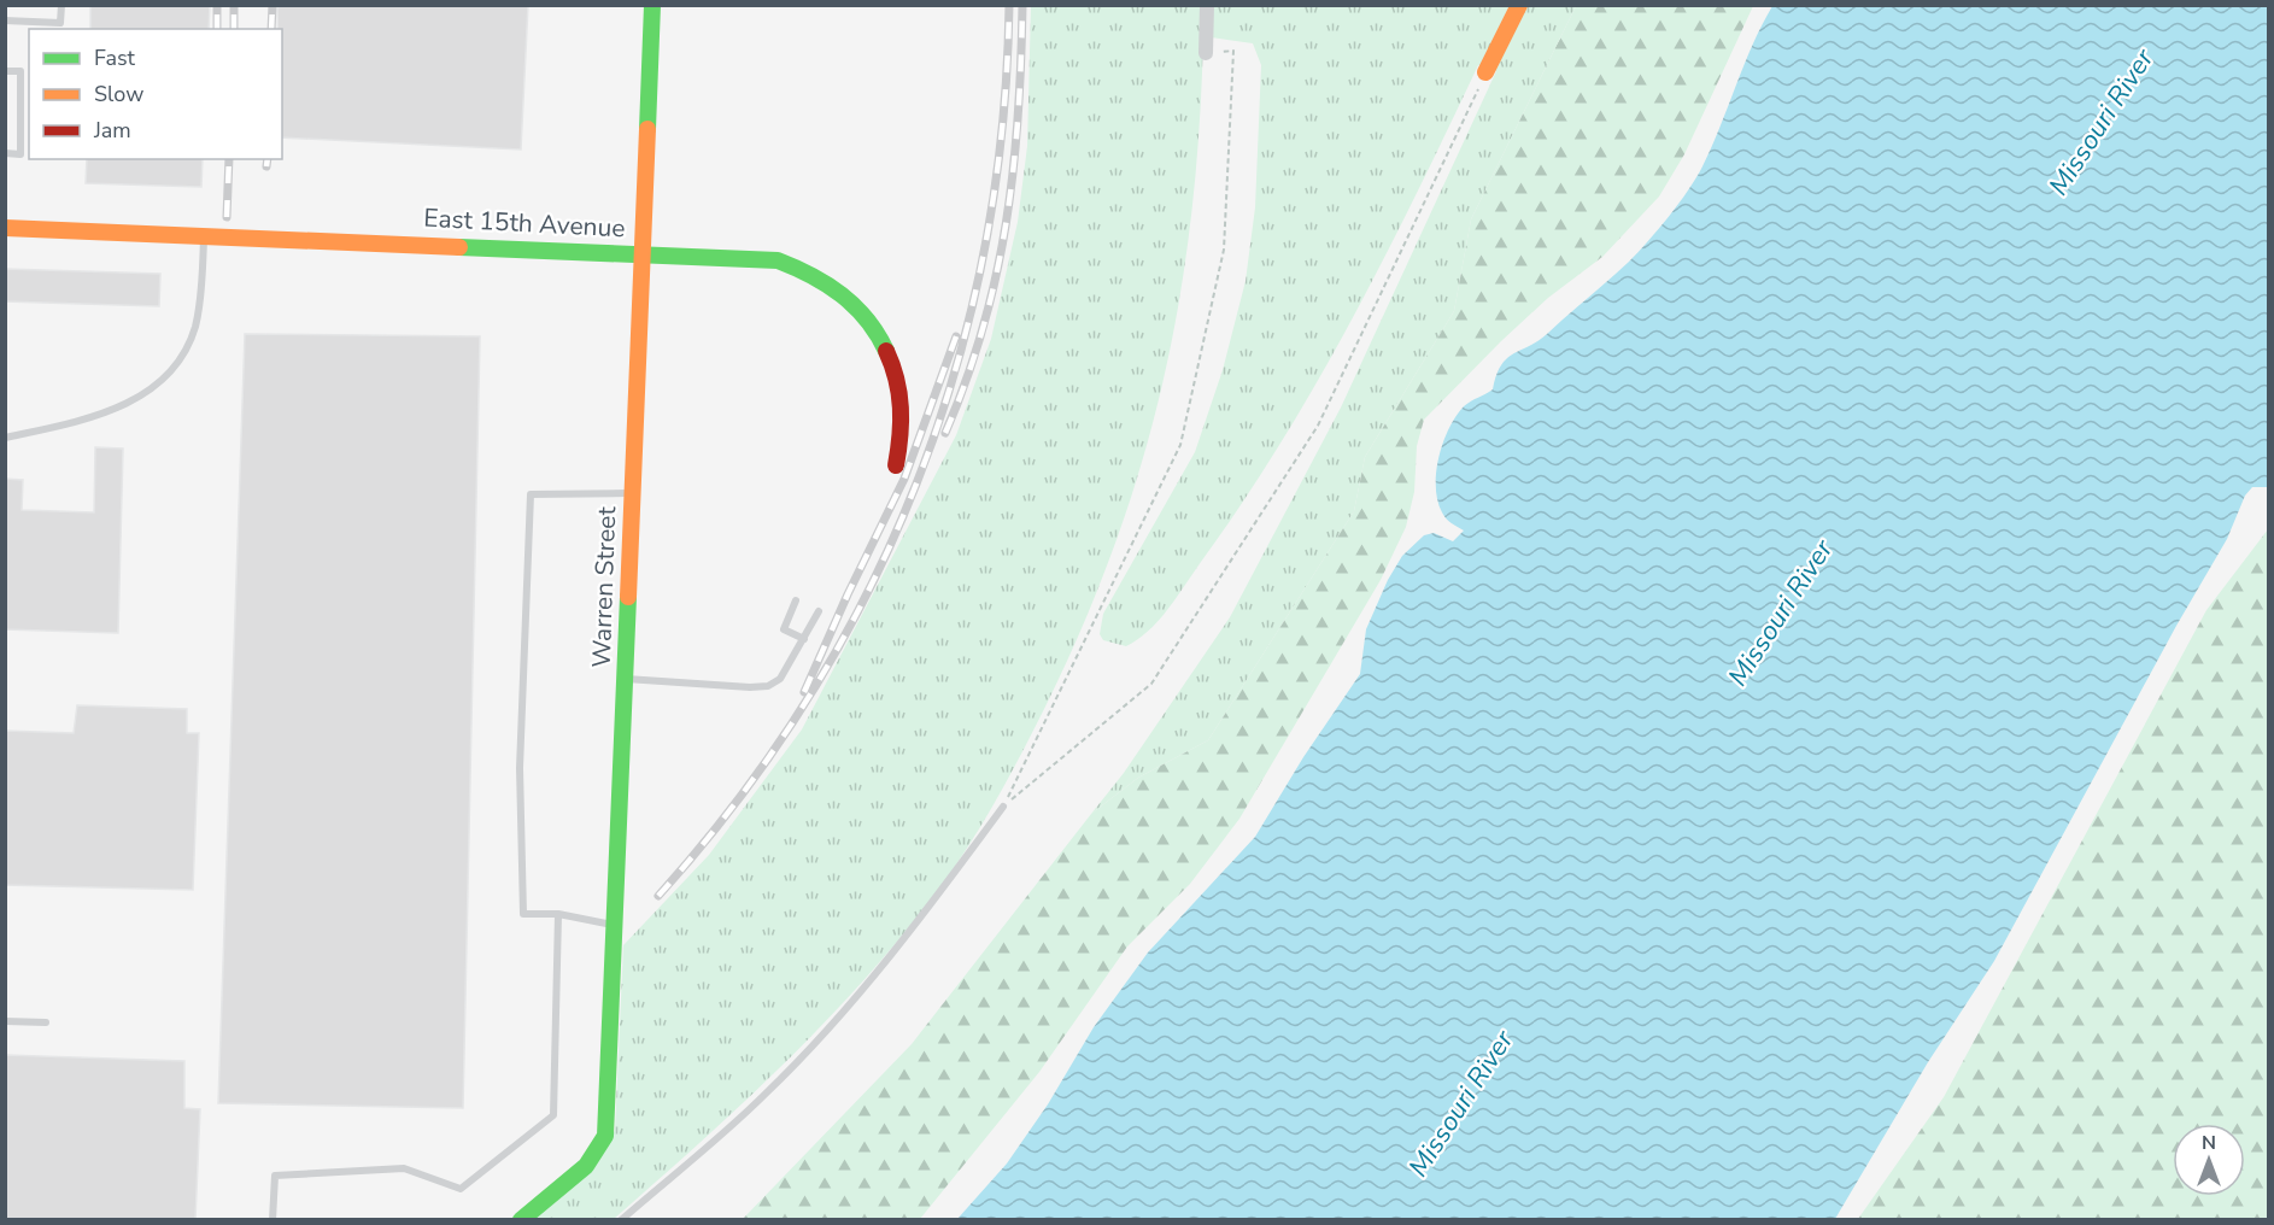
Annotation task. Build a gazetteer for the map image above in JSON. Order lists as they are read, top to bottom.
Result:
{
  "streets": {
    "street": ["East 15th Avenue", "Warren Street"]
  },
  "crossings": [
    ["East 15th Avenue", "Warren Street"]
  ],
  "water": ["Missouri River"],
  "legend": ["Fast", "Slow", "Jam"],
  "north": "top"
}
